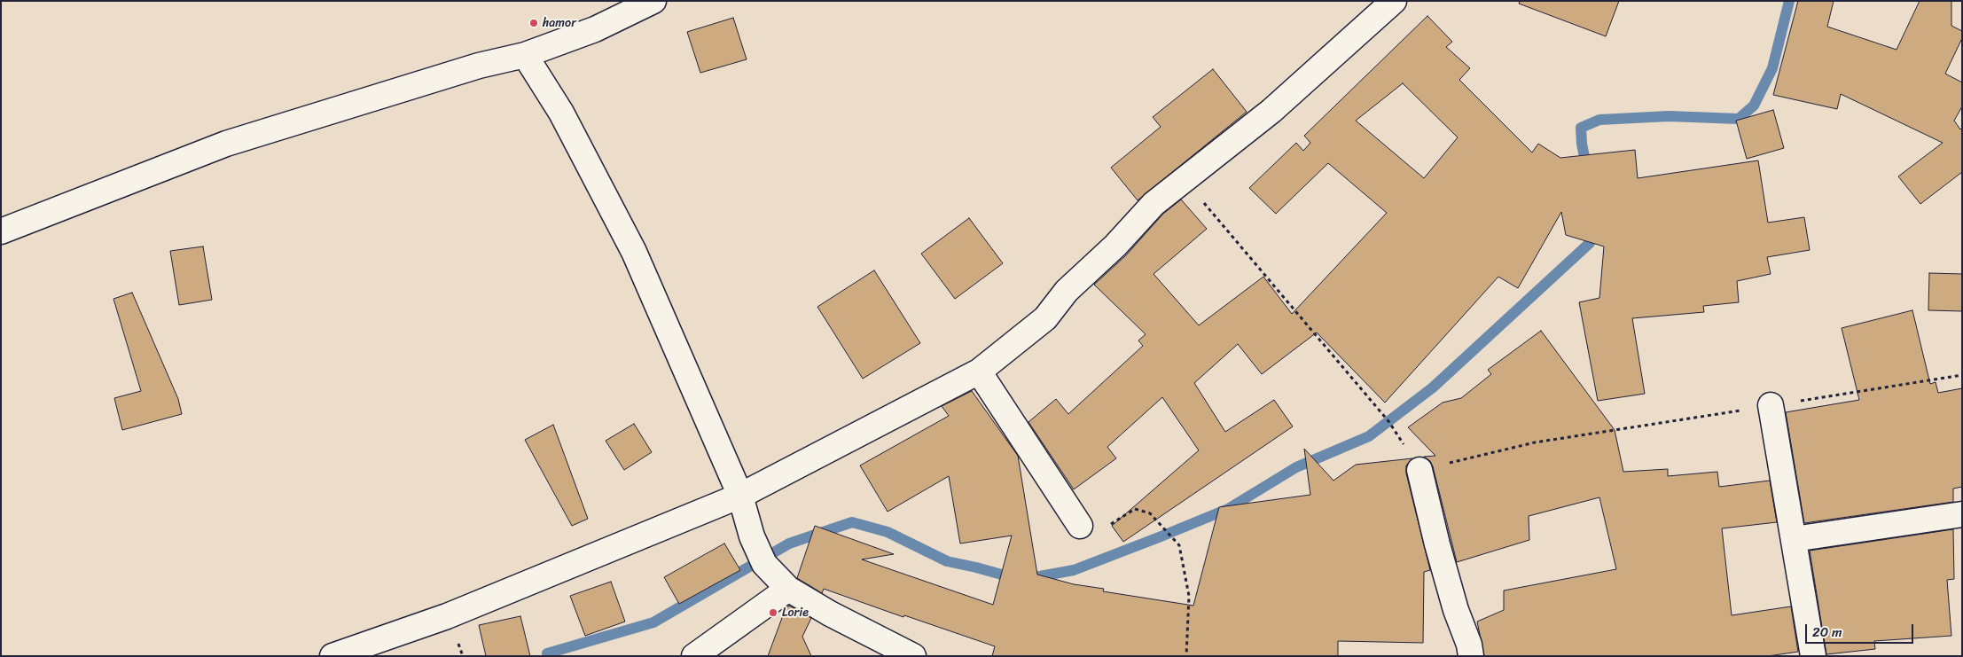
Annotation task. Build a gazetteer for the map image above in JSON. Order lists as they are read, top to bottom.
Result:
{
  "places": ["hamor", "Lorie"],
  "scale_bar": "20 m"
}
